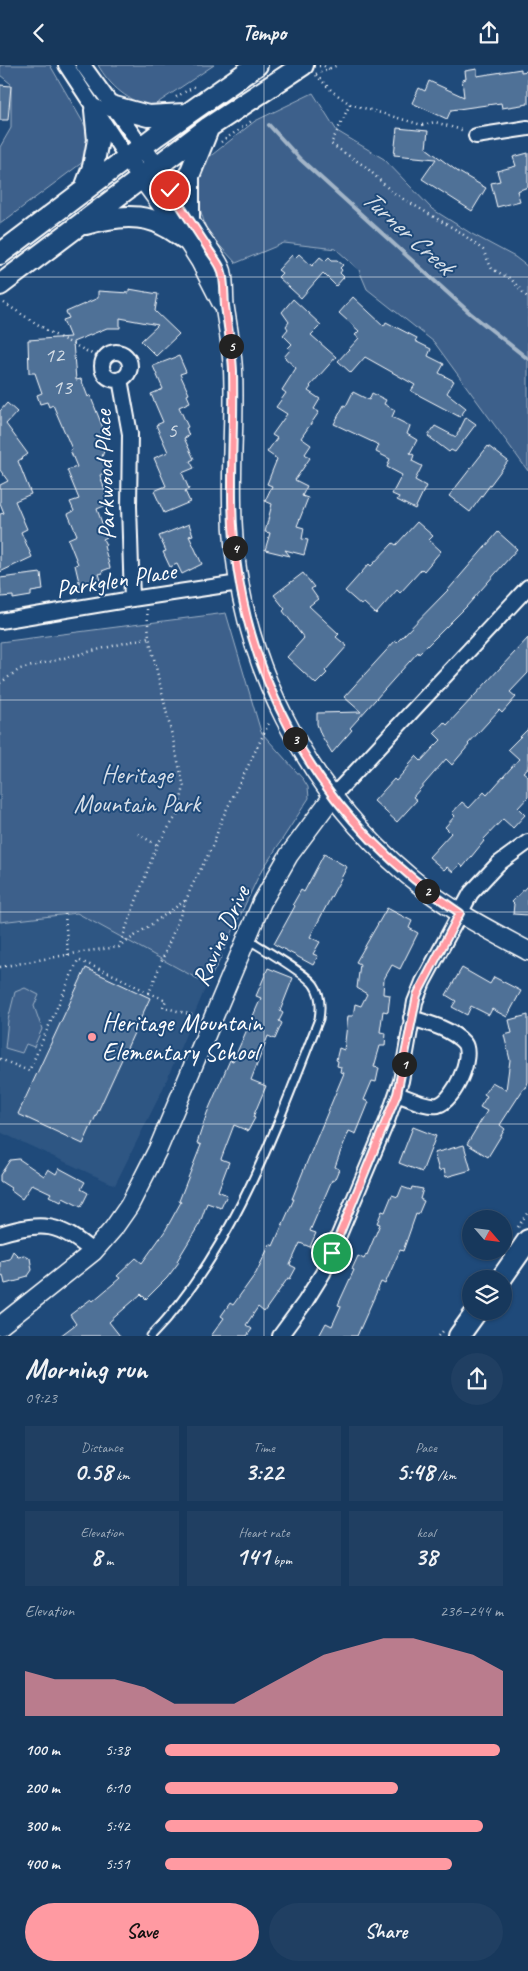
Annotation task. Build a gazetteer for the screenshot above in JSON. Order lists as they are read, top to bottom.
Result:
{
  "streets": {
    "street": ["Parkwood Place", "Parkglen Place", "Ravine Drive"]
  },
  "crossings": [
    ["Parkwood Place", "Parkglen Place"]
  ],
  "water": ["Turner Creek"],
  "parks": ["Heritage Mountain Park"],
  "places": ["Heritage Mountain Elementary School"],
  "house_numbers": ["12", "13", "5"],
  "north": "bottom right",
  "page": {
    "header": "Tempo",
    "pins": [
      "5",
      "4",
      "3",
      "2",
      "1"
    ],
    "heading": ["Morning run", "09:23"],
    "stats": [
      ["Distance", "0.58 km"],
      ["Time", "3:22"],
      ["Pace", "5:48 /km"],
      ["Elevation", "8 m"],
      ["Heart rate", "141 bpm"],
      ["kcal", "38"]
    ],
    "chart": ["Elevation", "236–244 m"],
    "list": [
      {
        "name": "100 m",
        "note": "5:38"
      },
      {
        "name": "200 m",
        "note": "6:10"
      },
      {
        "name": "300 m",
        "note": "5:42"
      },
      {
        "name": "400 m",
        "note": "5:51"
      }
    ],
    "buttons": ["Save", "Share"]
  }
}
